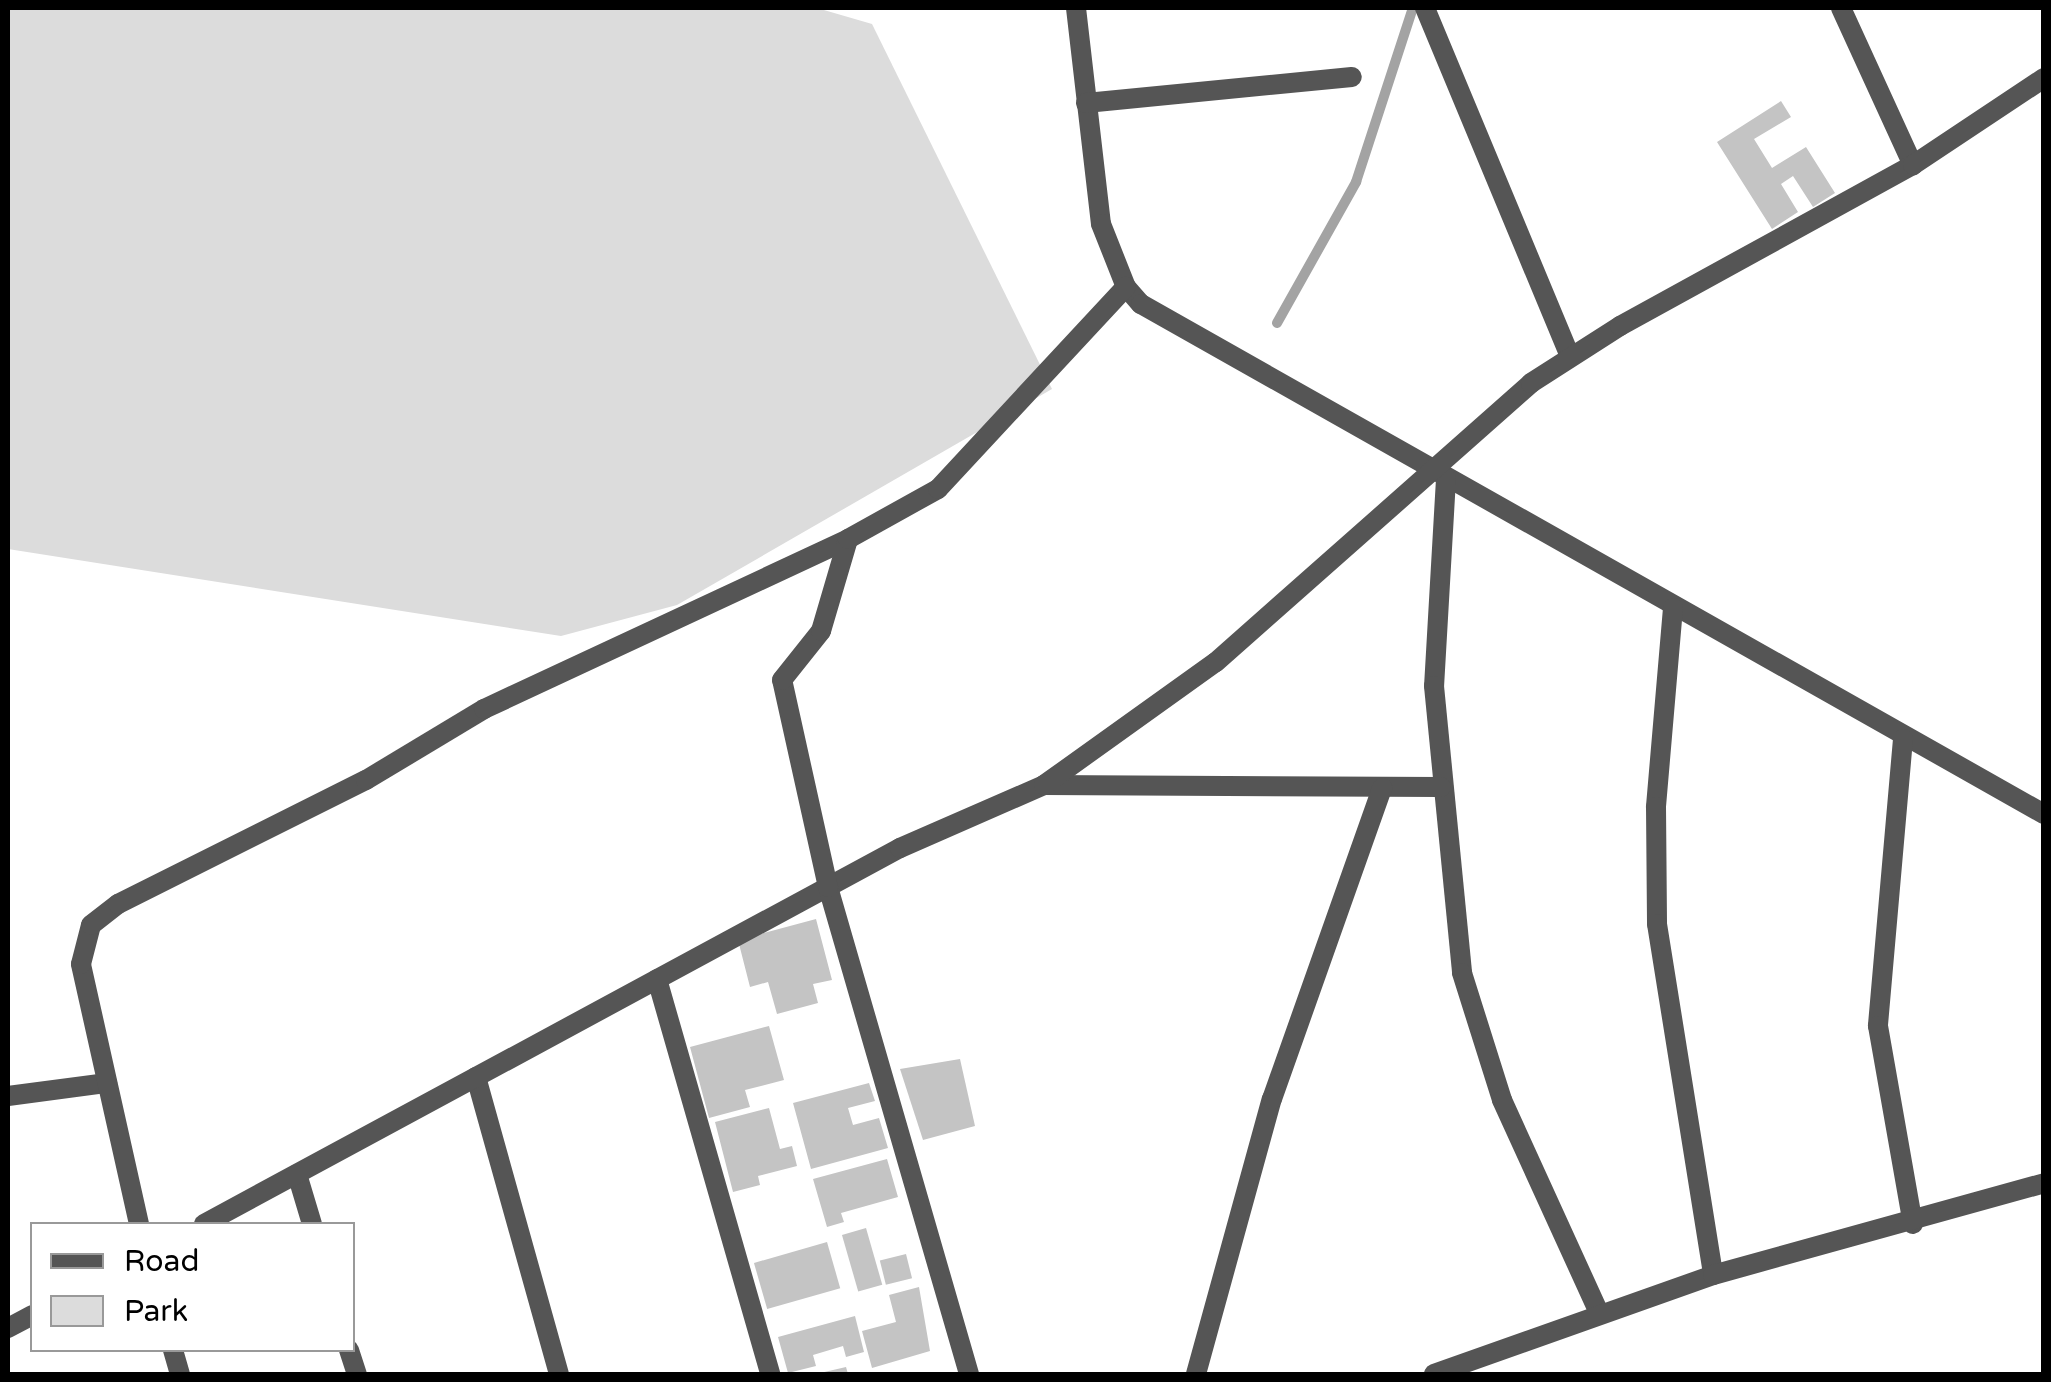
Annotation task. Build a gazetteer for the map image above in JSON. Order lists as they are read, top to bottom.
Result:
{
  "legend": ["Road", "Park"]
}
